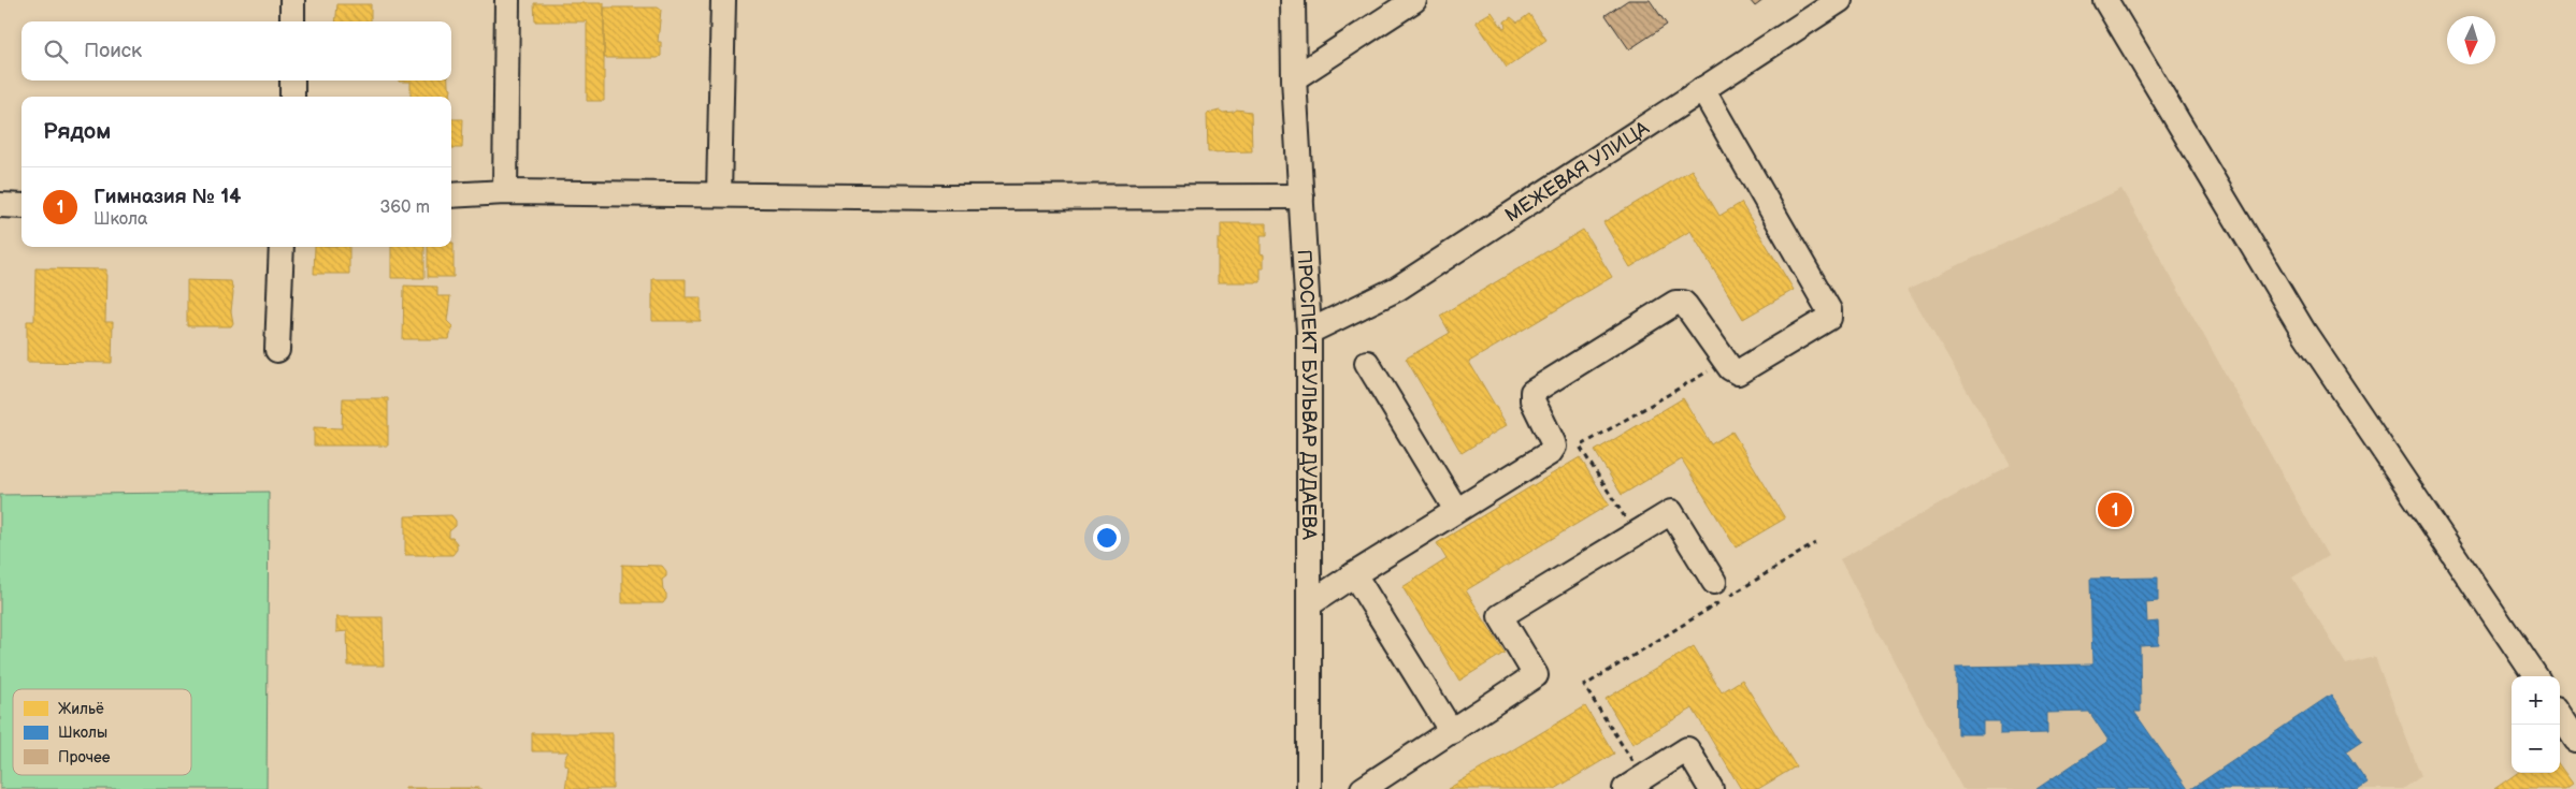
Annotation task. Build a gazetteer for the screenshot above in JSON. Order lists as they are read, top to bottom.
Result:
{
  "streets": {
    "street": ["МЕЖЕВАЯ УЛИЦА", "ПРОСПЕКТ БУЛЬВАР ДУДАЕВА"]
  },
  "crossings": [
    ["МЕЖЕВАЯ УЛИЦА", "ПРОСПЕКТ БУЛЬВАР ДУДАЕВА"]
  ],
  "legend": ["Жильё", "Школы", "Прочее"],
  "north": "bottom",
  "page": {
    "search": "Поиск",
    "heading": "Рядом",
    "list": [
      {
        "mark": "1",
        "name": "Гимназия № 14",
        "note": "Школа",
        "value": "360 m"
      }
    ],
    "pins": "1",
    "map_buttons": ["+", "−"]
  }
}
